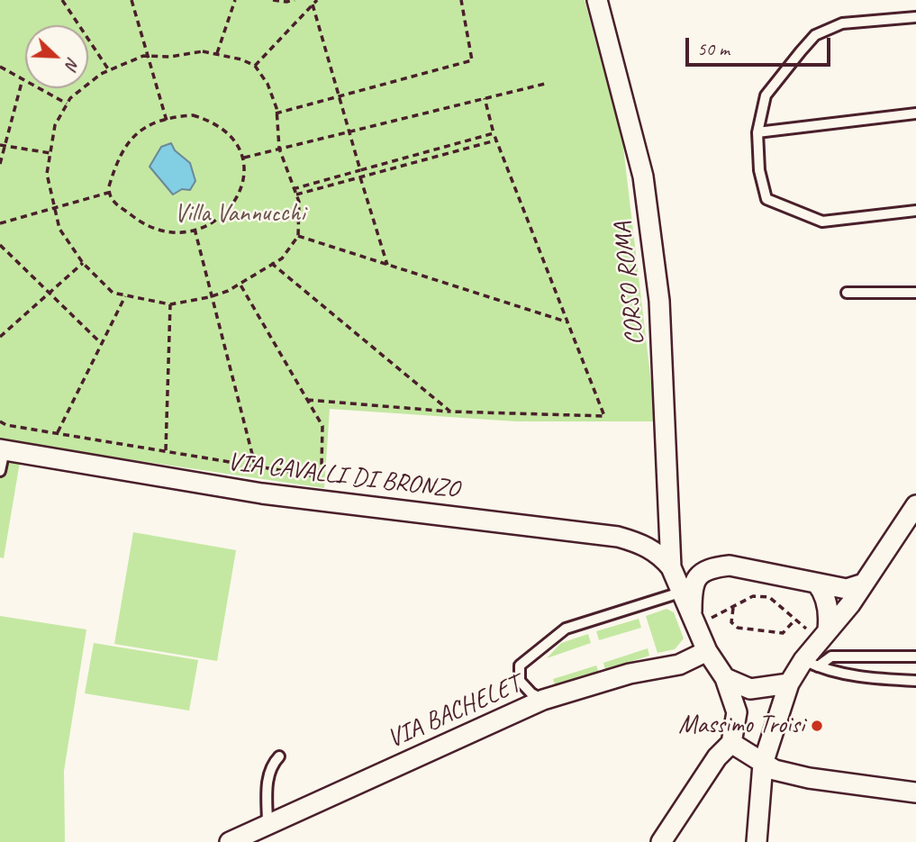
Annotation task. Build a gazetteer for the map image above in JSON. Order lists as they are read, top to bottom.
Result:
{
  "streets": {
    "street": ["CORSO ROMA", "VIA CAVALLI DI BRONZO", "VIA BACHELET"]
  },
  "crossings": [
    ["CORSO ROMA", "VIA CAVALLI DI BRONZO"]
  ],
  "parks": ["Villa Vannucchi"],
  "places": ["Massimo Troisi"],
  "scale_bar": "50 m",
  "north": "bottom right"
}
